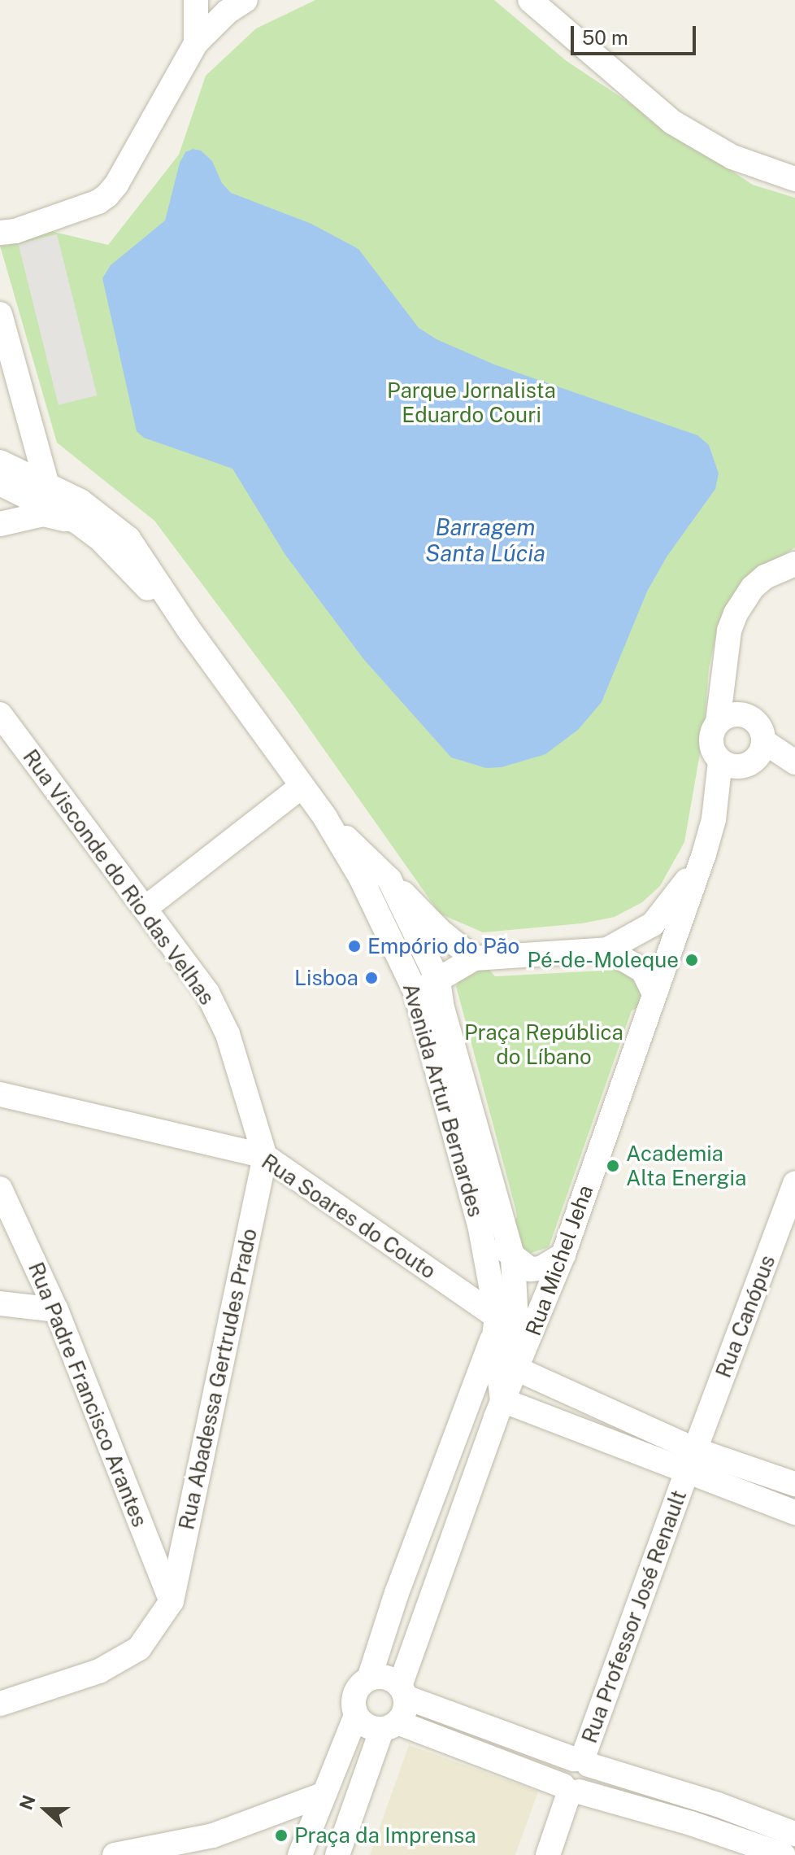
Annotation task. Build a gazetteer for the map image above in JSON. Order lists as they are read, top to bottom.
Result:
{
  "streets": {
    "street": [
      "Rua Visconde do Rio das Velhas",
      "Avenida Artur Bernardes",
      "Rua Soares do Couto",
      "Rua Michel Jeha",
      "Rua Canópus",
      "Rua Abadessa Gertrudes Prado",
      "Rua Padre Francisco Arantes",
      "Rua Professor José Renault"
    ]
  },
  "crossings": [
    ["Rua Visconde do Rio das Velhas", "Rua Soares do Couto"],
    ["Rua Visconde do Rio das Velhas", "Rua Abadessa Gertrudes Prado"],
    ["Avenida Artur Bernardes", "Rua Soares do Couto"],
    ["Avenida Artur Bernardes", "Rua Michel Jeha"],
    ["Rua Soares do Couto", "Rua Abadessa Gertrudes Prado"],
    ["Rua Abadessa Gertrudes Prado", "Rua Padre Francisco Arantes"]
  ],
  "water": ["Barragem Santa Lúcia"],
  "parks": ["Parque Jornalista Eduardo Couri", "Praça República do Líbano"],
  "places": [
    "Empório do Pão",
    "Pé-de-Moleque",
    "Lisboa",
    "Academia Alta Energia",
    "Praça da Imprensa"
  ],
  "scale_bar": "50 m",
  "north": "left"
}
